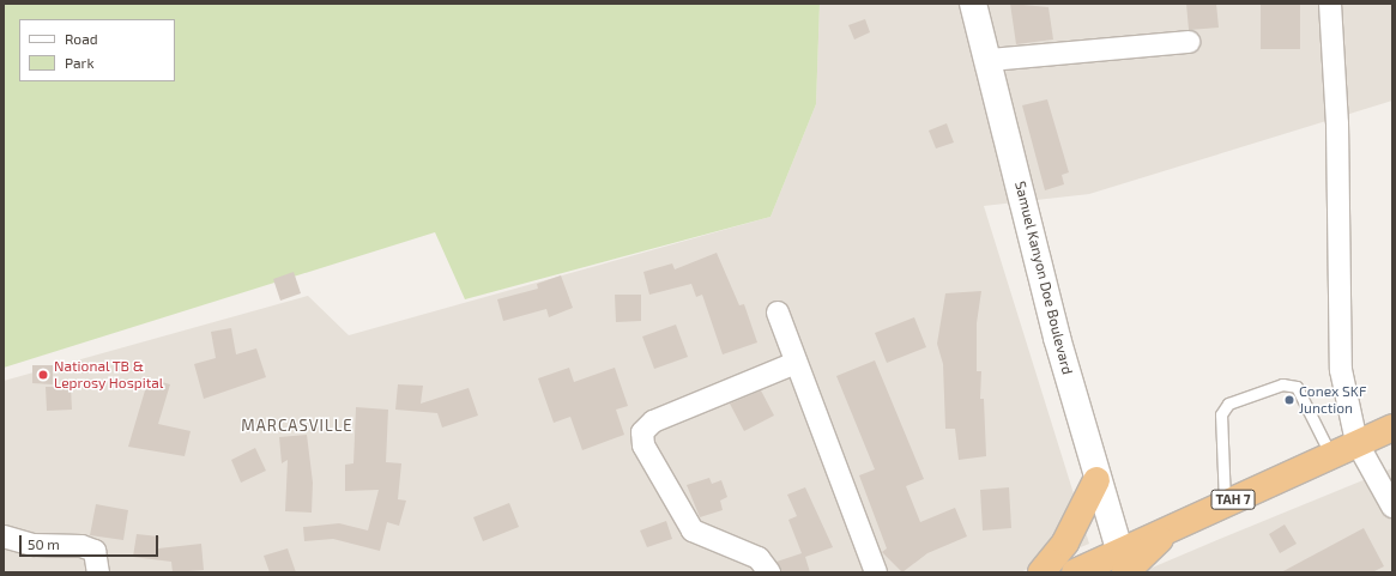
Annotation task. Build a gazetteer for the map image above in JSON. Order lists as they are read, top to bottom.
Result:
{
  "streets": {
    "highway": ["TAH 7"],
    "street": ["Samuel Kanyon Doe Boulevard"]
  },
  "crossings": [
    ["Samuel Kanyon Doe Boulevard", "TAH 7"]
  ],
  "districts": ["MARCASVILLE"],
  "places": ["National TB & Leprosy Hospital", "Conex SKF Junction"],
  "legend": ["Road", "Park"],
  "scale_bar": "50 m"
}
